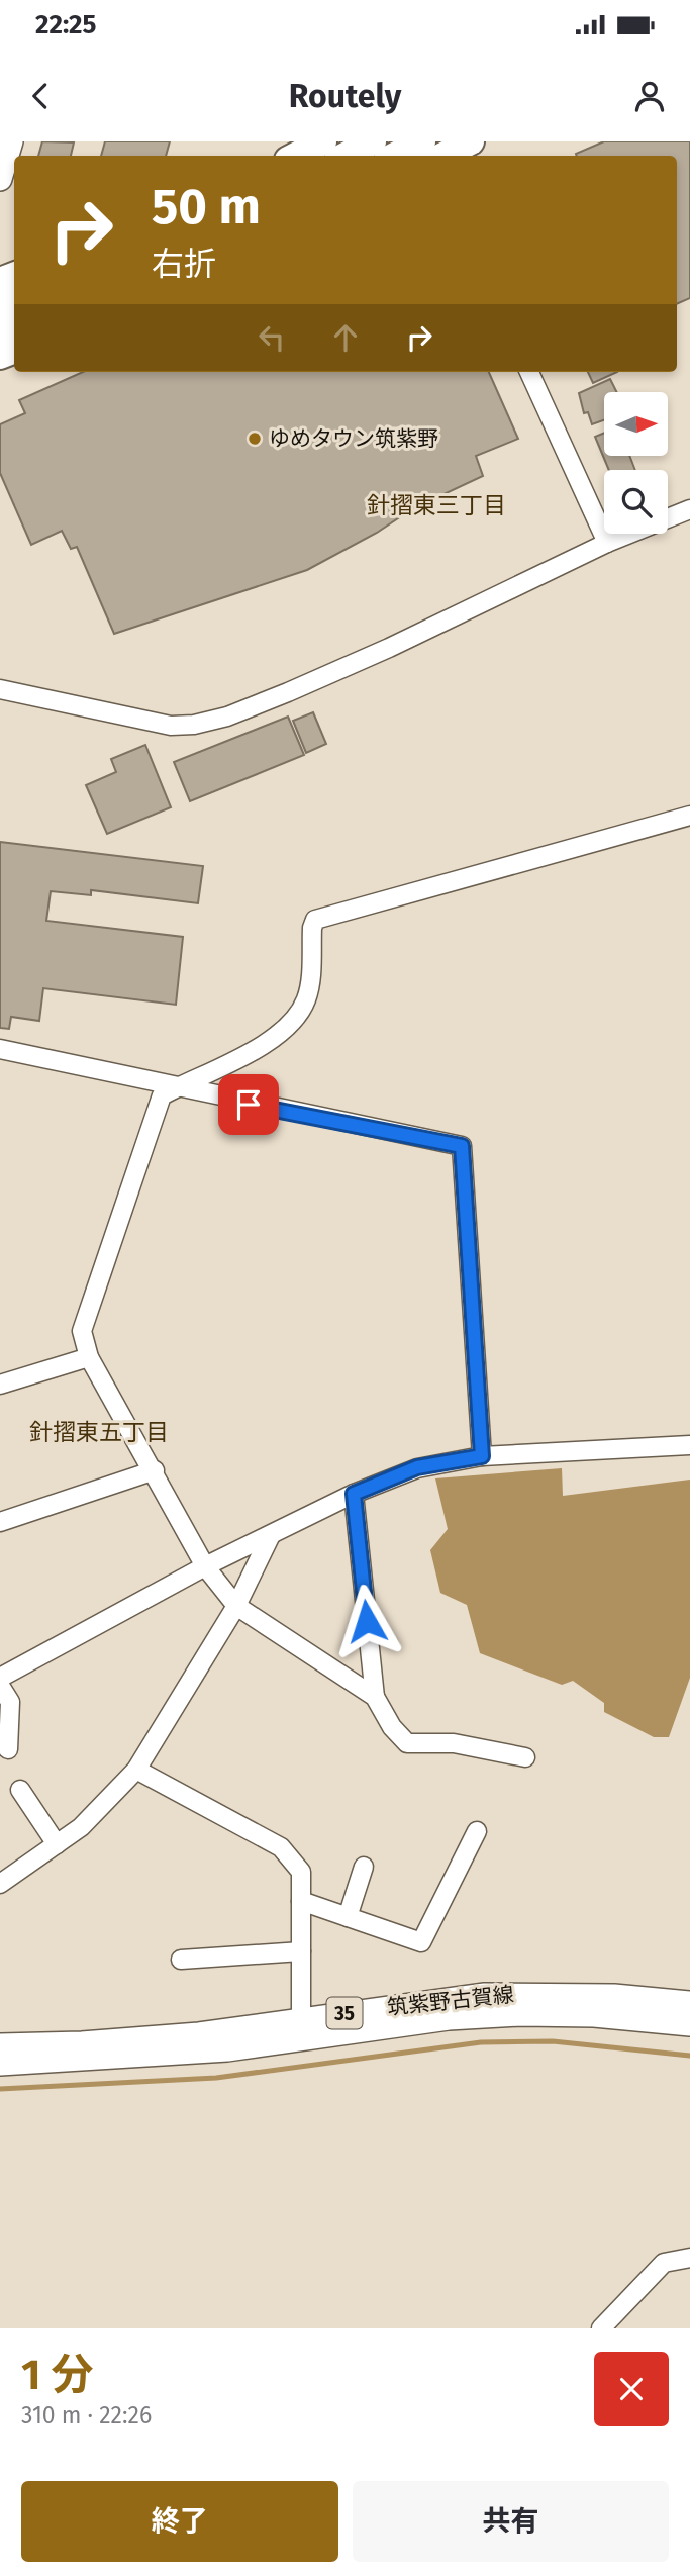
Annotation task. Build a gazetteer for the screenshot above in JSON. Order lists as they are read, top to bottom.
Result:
{
  "streets": {
    "main road": ["筑紫野古賀線", "35"]
  },
  "districts": ["針摺東三丁目", "針摺東五丁目"],
  "places": ["ゆめタウン筑紫野"],
  "north": "right",
  "page": {
    "status": "22:25",
    "header": "Routely",
    "turn": ["50 m", "右折"],
    "heading": ["1 分", "310 m · 22:26"],
    "buttons": ["終了", "共有"]
  }
}
